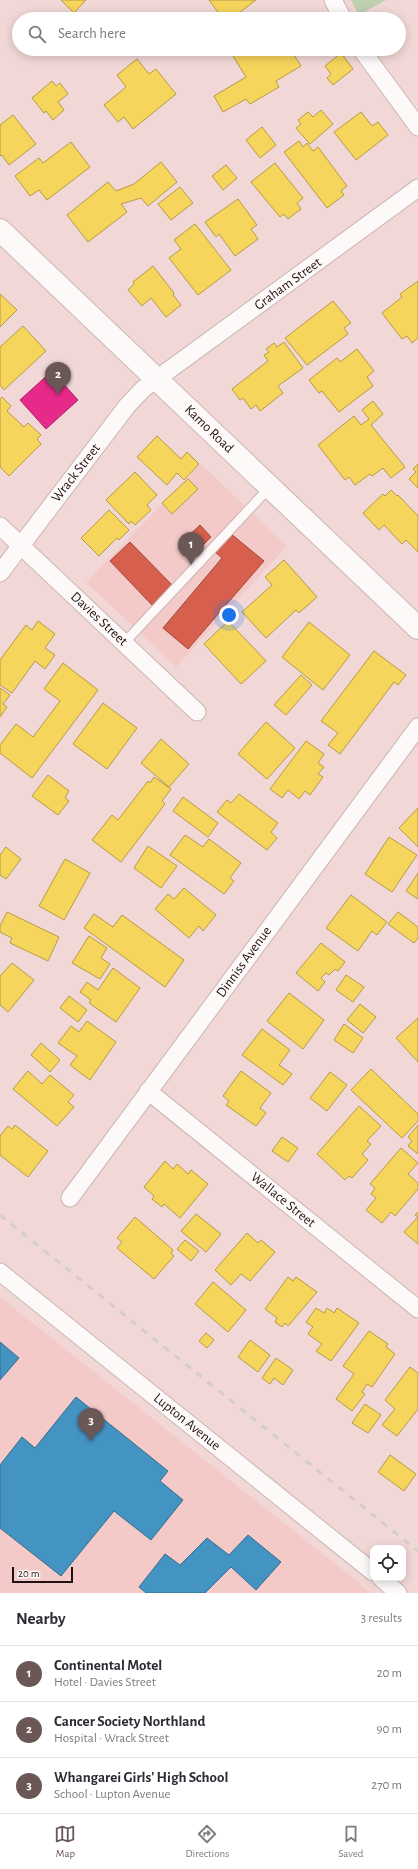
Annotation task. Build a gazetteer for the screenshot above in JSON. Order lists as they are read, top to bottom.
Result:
{
  "streets": {
    "main road": ["Kamo Road"],
    "street": [
      "Graham Street",
      "Wrack Street",
      "Davies Street",
      "Dinniss Avenue",
      "Wallace Street",
      "Lupton Avenue"
    ]
  },
  "crossings": [
    ["Graham Street", "Kamo Road"],
    ["Graham Street", "Wrack Street"],
    ["Kamo Road", "Wrack Street"],
    ["Wrack Street", "Davies Street"],
    ["Dinniss Avenue", "Wallace Street"]
  ],
  "scale_bar": "20 m",
  "page": {
    "search": "Search here",
    "pins": ["2", "1", "3"],
    "scale": "20 m",
    "heading": ["Nearby", "3 results"],
    "list": [
      {
        "mark": "1",
        "name": "Continental Motel",
        "note": "Hotel · Davies Street",
        "value": "20 m"
      },
      {
        "mark": "2",
        "name": "Cancer Society Northland",
        "note": "Hospital · Wrack Street",
        "value": "90 m"
      },
      {
        "mark": "3",
        "name": "Whangarei Girls' High School",
        "note": "School · Lupton Avenue",
        "value": "270 m"
      }
    ],
    "nav": ["Map", "Directions", "Saved"]
  }
}
